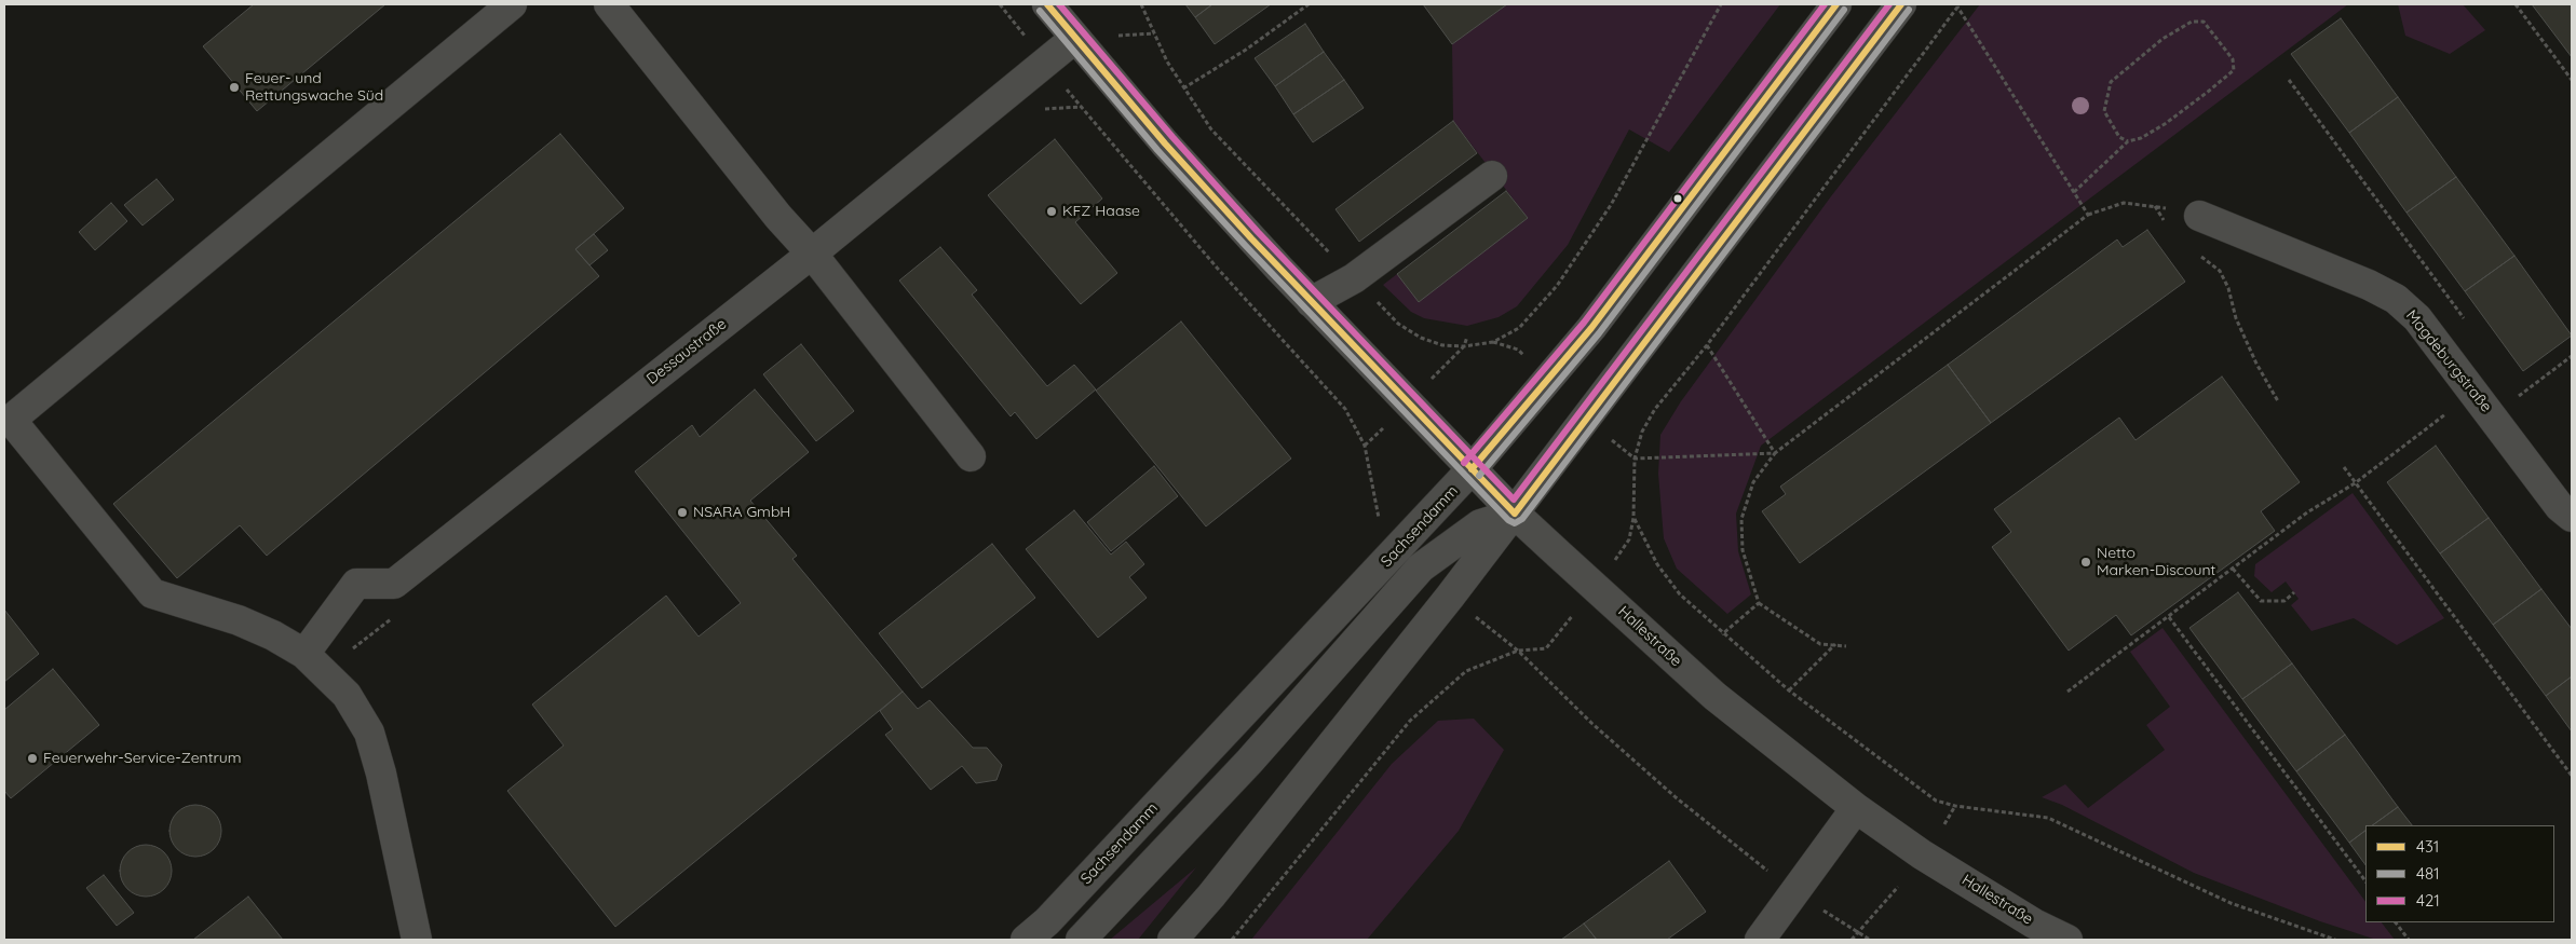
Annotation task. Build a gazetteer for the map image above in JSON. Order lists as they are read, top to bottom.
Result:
{
  "streets": {
    "street": [
      "Dessaustraße",
      "Magdeburgstraße",
      "Sachsendamm",
      "Hallestraße"
    ]
  },
  "crossings": [
    ["Dessaustraße", "Hallestraße"],
    ["Sachsendamm", "Hallestraße"]
  ],
  "places": [
    "Feuer- und Rettungswache Süd",
    "KFZ Haase",
    "NSARA GmbH",
    "Netto Marken-Discount",
    "Feuerwehr-Service-Zentrum"
  ],
  "lines": ["transit line 431", "transit line 421", "transit line 481"],
  "legend": ["431", "481", "421"]
}
